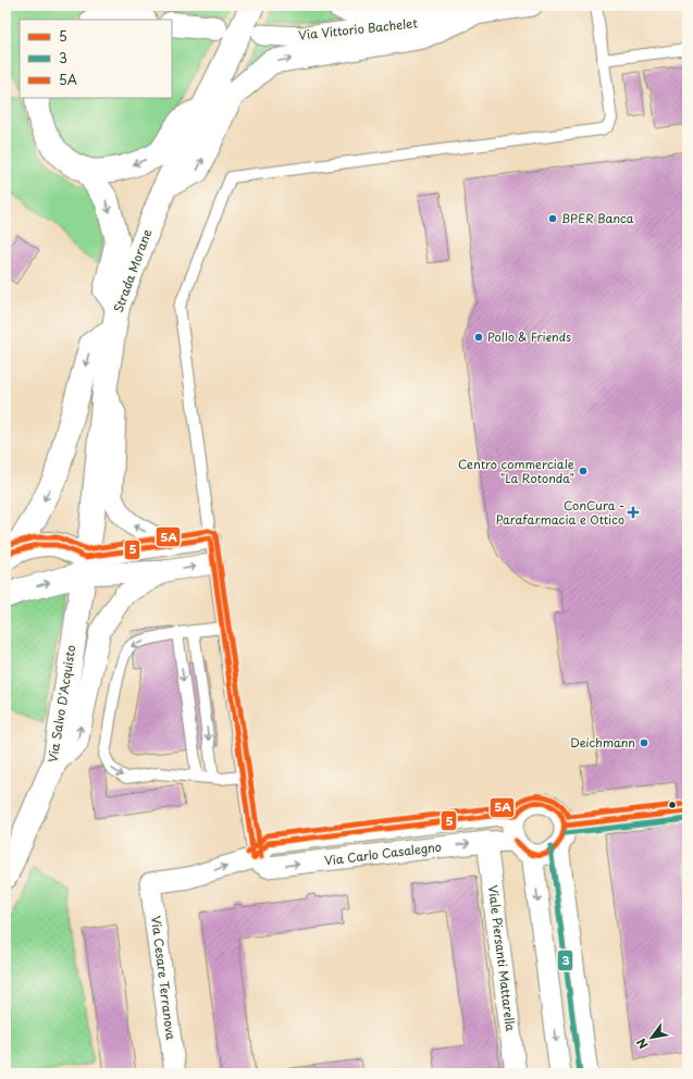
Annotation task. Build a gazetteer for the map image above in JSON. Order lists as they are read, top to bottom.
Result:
{
  "streets": {
    "street": [
      "Via Vittorio Bachelet",
      "Strada Morane",
      "Via Salvo D'Acquisto",
      "Via Carlo Casalegno",
      "Viale Piersanti Mattarella",
      "Via Cesare Terranova"
    ]
  },
  "crossings": [
    ["Strada Morane", "Via Salvo D'Acquisto"],
    ["Via Carlo Casalegno", "Viale Piersanti Mattarella"],
    ["Via Carlo Casalegno", "Via Cesare Terranova"]
  ],
  "places": {
    "other": [
      "BPER Banca",
      "Pollo & Friends",
      "Centro commerciale \"La Rotonda\"",
      "Deichmann"
    ],
    "health": ["ConCura - Parafarmacia e Ottico"]
  },
  "lines": ["transit line 5A", "transit line 5", "transit line 3"],
  "legend": ["5", "3", "5A"],
  "north": "bottom left"
}
